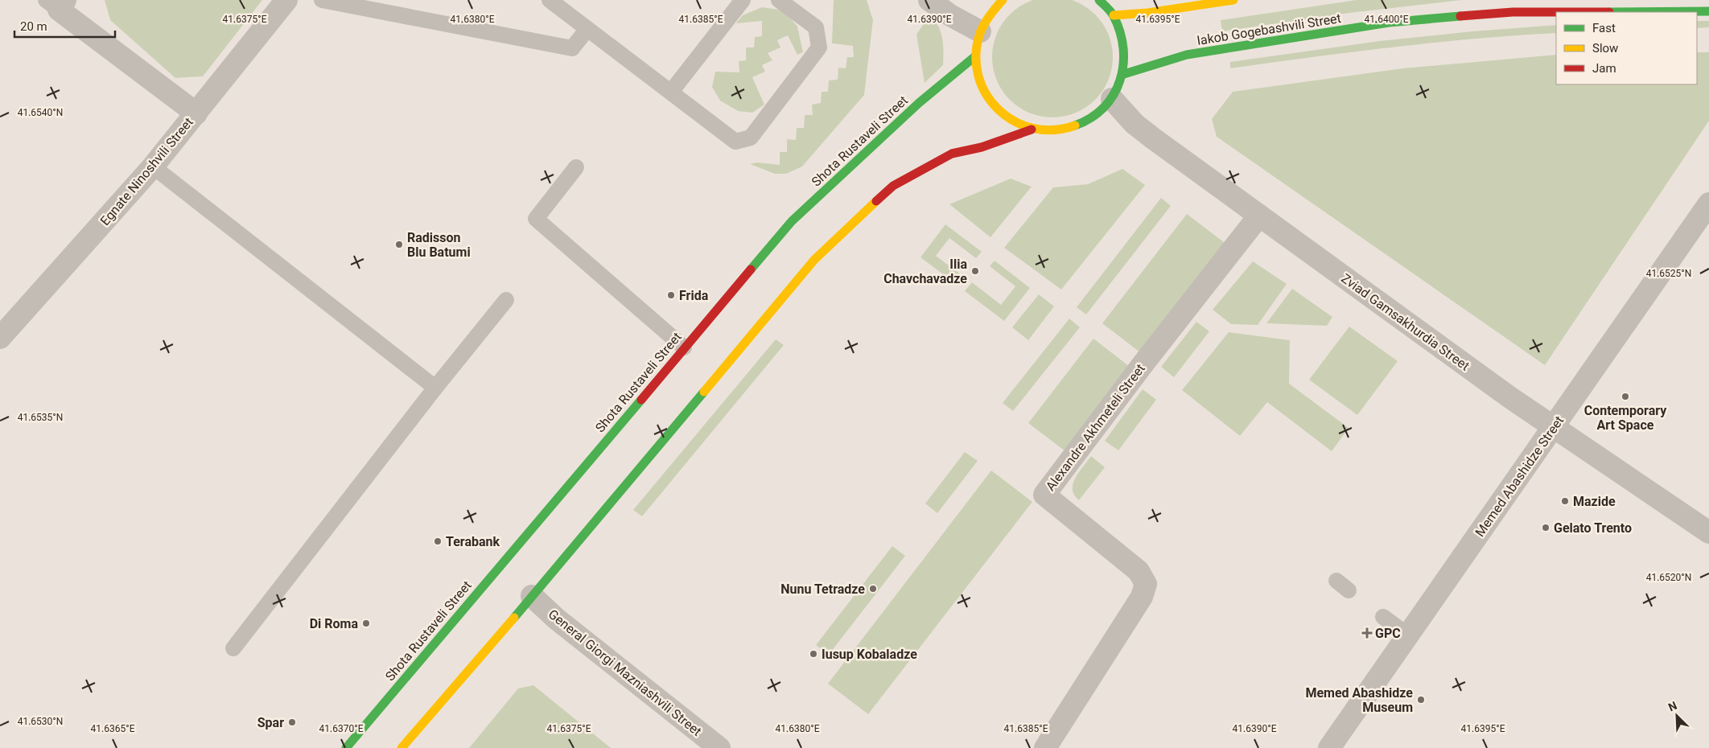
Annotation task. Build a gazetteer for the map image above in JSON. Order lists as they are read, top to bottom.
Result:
{
  "streets": {
    "main road": ["Iakob Gogebashvili Street", "Shota Rustaveli Street"],
    "street": [
      "Egnate Ninoshvili Street",
      "Zviad Gamsakhurdia Street",
      "Alexandre Akhmeteli Street",
      "Memed Abashidze Street",
      "General Giorgi Mazniashvili Street"
    ]
  },
  "crossings": [
    ["Zviad Gamsakhurdia Street", "Alexandre Akhmeteli Street"],
    ["Zviad Gamsakhurdia Street", "Memed Abashidze Street"]
  ],
  "places": {
    "other": [
      "Radisson Blu Batumi",
      "Ilia Chavchavadze",
      "Frida",
      "Contemporary Art Space",
      "Mazide",
      "Gelato Trento",
      "Terabank",
      "Nunu Tetradze",
      "Di Roma",
      "Iusup Kobaladze",
      "Memed Abashidze Museum",
      "Spar"
    ],
    "health": ["GPC"]
  },
  "legend": ["Fast", "Slow", "Jam"],
  "scale_bar": "20 m",
  "north": "top left",
  "coordinates": [
    "41.6375°E",
    "41.6380°E",
    "41.6385°E",
    "41.6390°E",
    "41.6395°E",
    "41.6400°E",
    "41.6540°N",
    "41.6525°N",
    "41.6535°N",
    "41.6520°N",
    "41.6530°N",
    "41.6365°E",
    "41.6370°E"
  ]
}
